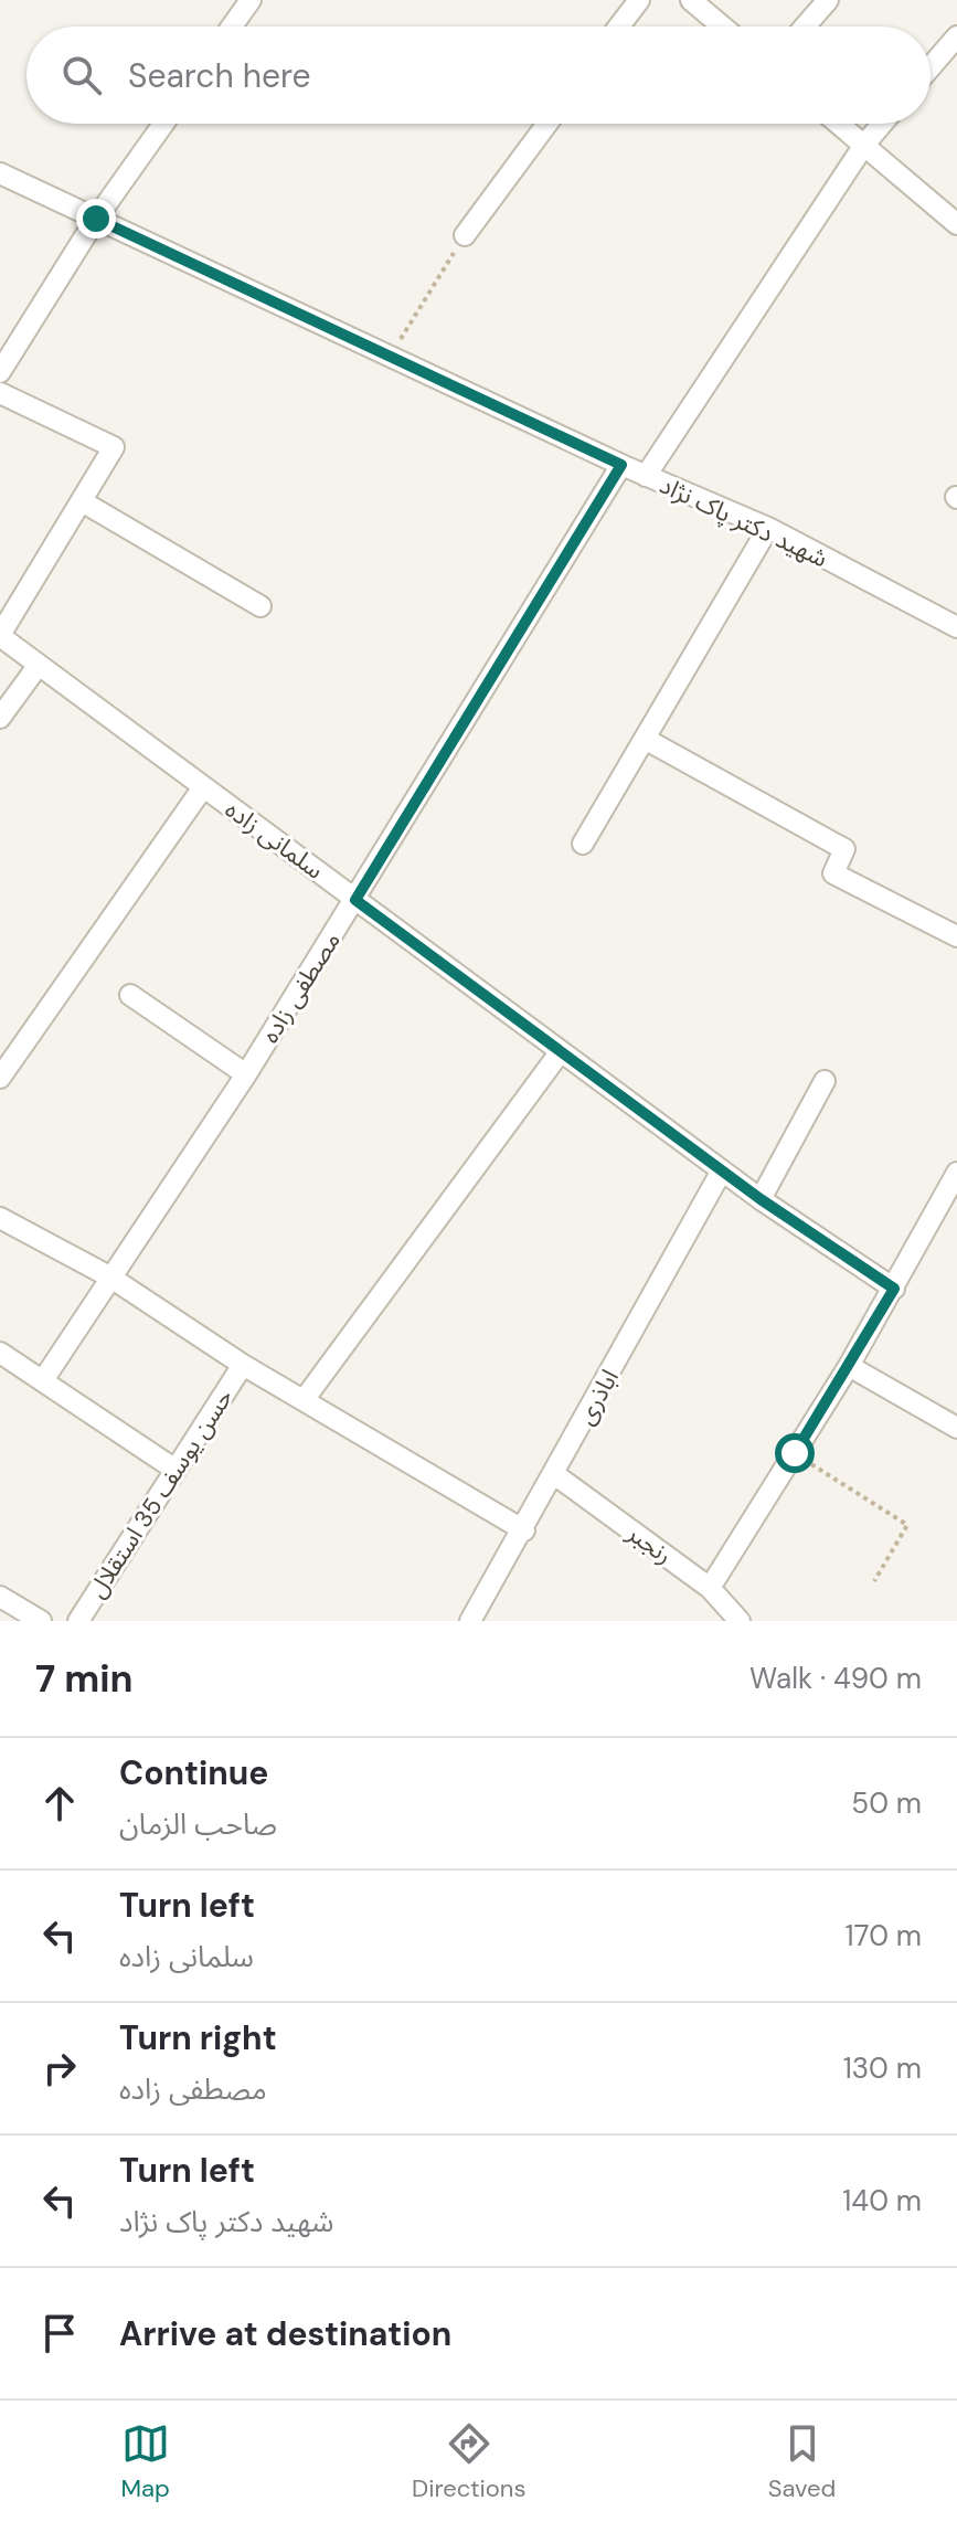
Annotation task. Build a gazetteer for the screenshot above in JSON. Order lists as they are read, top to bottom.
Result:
{
  "streets": {
    "street": [
      "شهید دکتر پاک نژاد",
      "سلمانی زاده",
      "مصطفی زاده",
      "اباذری",
      "حسن یوسف 35 استقلال",
      "رنجبر"
    ]
  },
  "crossings": [
    ["شهید دکتر پاک نژاد", "مصطفی زاده"],
    ["سلمانی زاده", "مصطفی زاده"],
    ["سلمانی زاده", "اباذری"],
    ["اباذری", "رنجبر"]
  ],
  "page": {
    "search": "Search here",
    "heading": ["7 min", "Walk · 490 m"],
    "list": [
      ["Continue", "صاحب الزمان", "50 m"],
      ["Turn left", "سلمانی زاده", "170 m"],
      ["Turn right", "مصطفی زاده", "130 m"],
      ["Turn left", "شهید دکتر پاک نژاد", "140 m"],
      "Arrive at destination"
    ],
    "nav": ["Map", "Directions", "Saved"]
  }
}
